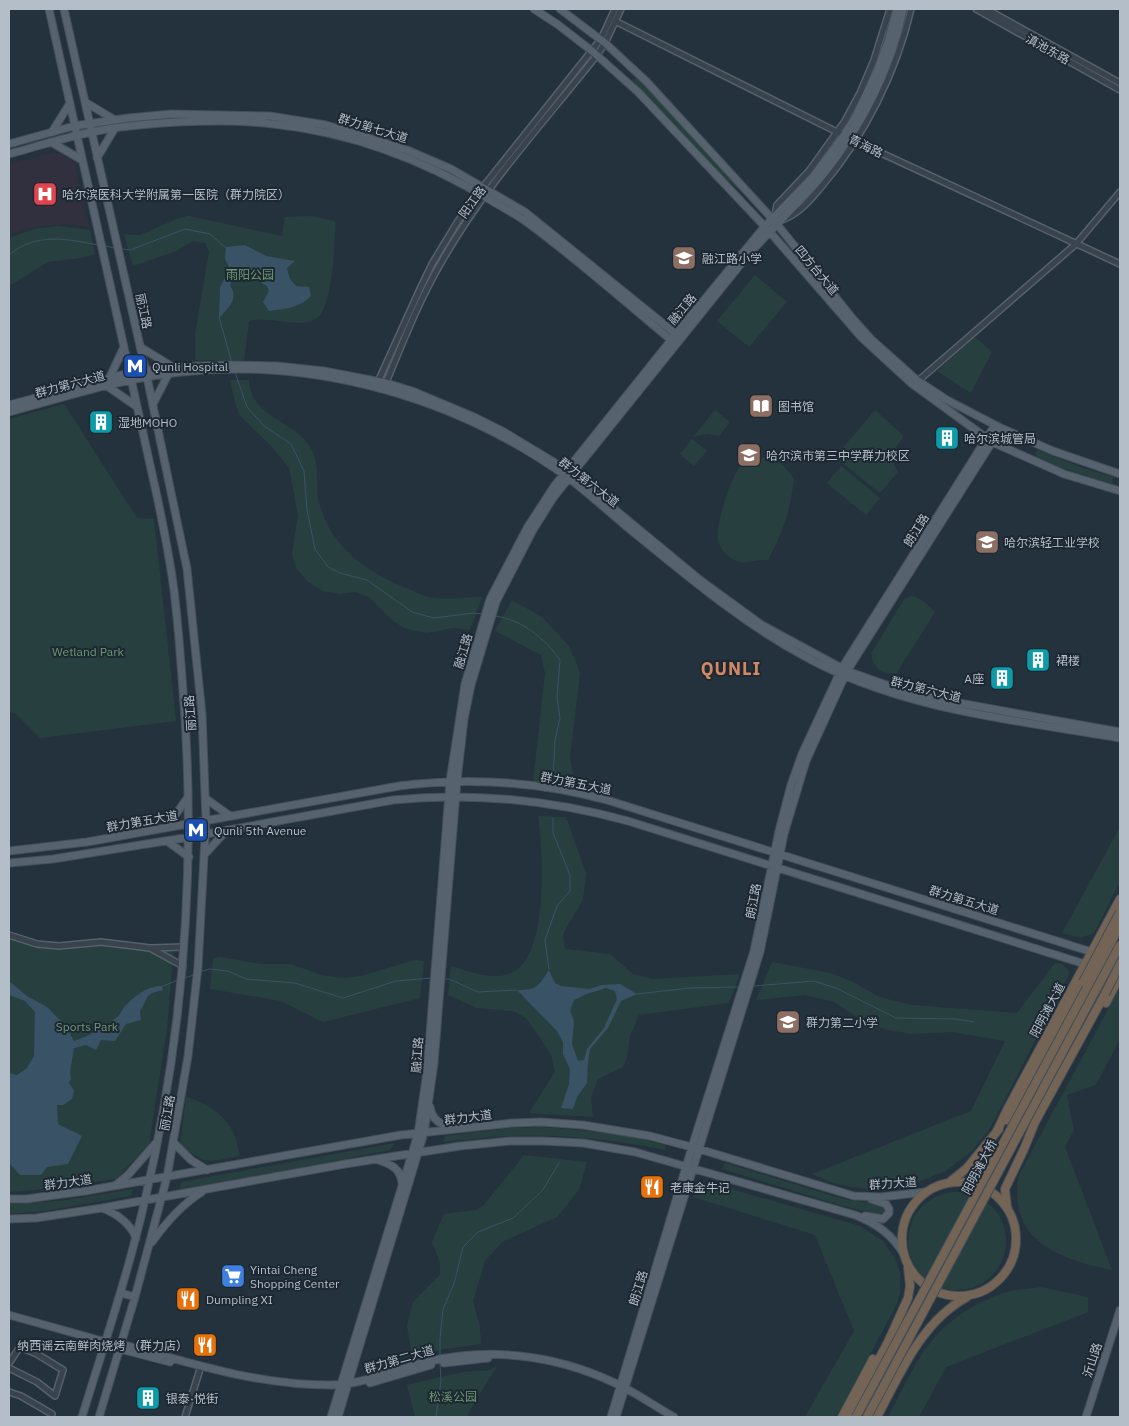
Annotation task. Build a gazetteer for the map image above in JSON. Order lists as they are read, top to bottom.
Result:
{
  "streets": {
    "highway": ["阳明滩大道", "阳明滩大桥"],
    "main road": [
      "群力第七大道",
      "四方台大道",
      "融江路",
      "丽江路",
      "群力第六大道",
      "朗江路",
      "群力第五大道",
      "群力大道",
      "群力第二大道",
      "沂山路"
    ],
    "street": ["滇池东路", "青海路", "阳江路"]
  },
  "crossings": [
    ["群力第七大道", "阳江路"],
    ["群力第七大道", "融江路"],
    ["群力第七大道", "丽江路"],
    ["青海路", "融江路"],
    ["阳江路", "四方台大道"],
    ["阳江路", "群力第六大道"],
    ["四方台大道", "融江路"],
    ["四方台大道", "朗江路"],
    ["融江路", "群力第六大道"],
    ["融江路", "群力第五大道"],
    ["融江路", "群力大道"],
    ["融江路", "群力第二大道"],
    ["丽江路", "群力第六大道"],
    ["丽江路", "群力第五大道"],
    ["丽江路", "群力大道"],
    ["丽江路", "群力第二大道"],
    ["群力第六大道", "朗江路"],
    ["朗江路", "群力第五大道"],
    ["朗江路", "群力大道"],
    ["朗江路", "群力第二大道"],
    ["群力第五大道", "阳明滩大道"]
  ],
  "districts": ["QUNLI"],
  "parks": [
    "雨阳公园",
    "Wetland Park",
    "Sports Park",
    "松溪公园"
  ],
  "places": {
    "hospital": ["哈尔滨医科大学附属第一医院（群力院区）"],
    "school or university": [
      "融江路小学",
      "哈尔滨市第三中学群力校区",
      "哈尔滨轻工业学校",
      "群力第二小学"
    ],
    "metro station": ["Qunli Hospital", "Qunli 5th Avenue"],
    "library": ["图书馆"],
    "building": [
      "湿地MOHO",
      "哈尔滨城管局",
      "裙楼",
      "A座",
      "银泰·悦街"
    ],
    "restaurant": ["老康金牛记", "Dumpling XI", "纳西谣云南鲜肉烧烤 （群力店）"],
    "supermarket": ["Yintai Cheng Shopping Center"]
  }
}
